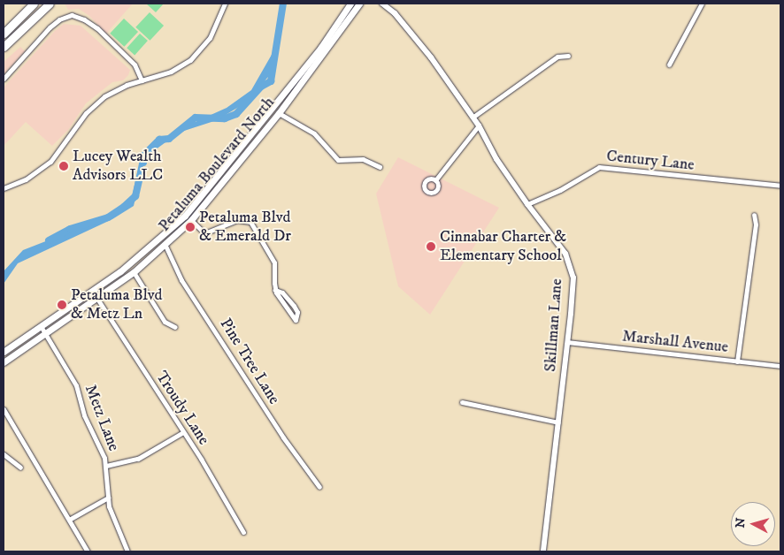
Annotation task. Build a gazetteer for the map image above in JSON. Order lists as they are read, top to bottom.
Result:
{
  "streets": {
    "main road": ["Petaluma Boulevard North"],
    "street": [
      "Century Lane",
      "Skillman Lane",
      "Marshall Avenue",
      "Pine Tree Lane",
      "Troudy Lane",
      "Metz Lane"
    ]
  },
  "crossings": [
    ["Century Lane", "Skillman Lane"],
    ["Petaluma Boulevard North", "Pine Tree Lane"],
    ["Petaluma Boulevard North", "Troudy Lane"],
    ["Petaluma Boulevard North", "Metz Lane"],
    ["Skillman Lane", "Marshall Avenue"]
  ],
  "places": [
    "Lucey Wealth Advisors LLC",
    "Petaluma Blvd & Emerald Dr",
    "Cinnabar Charter & Elementary School",
    "Petaluma Blvd & Metz Ln"
  ],
  "north": "left"
}
